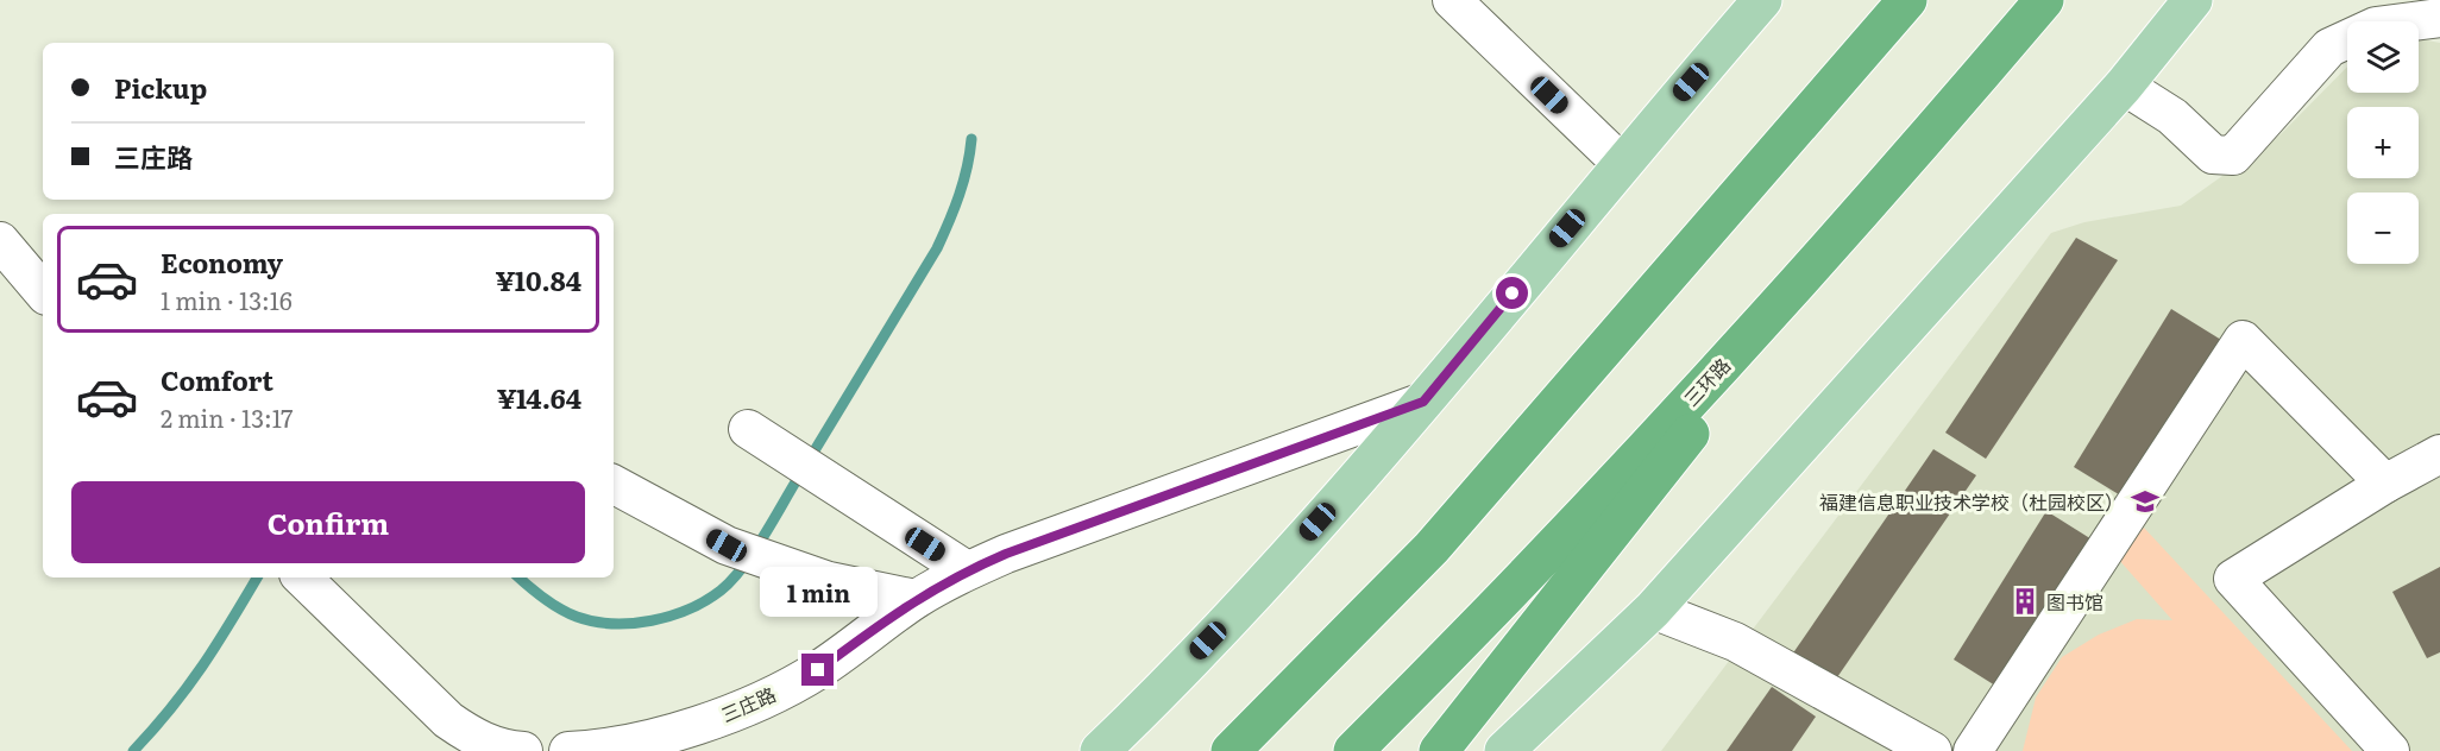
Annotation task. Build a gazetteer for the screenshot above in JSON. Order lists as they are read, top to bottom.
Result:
{
  "streets": {
    "highway": ["三环路"],
    "street": ["三庄路"]
  },
  "places": {
    "school or university": ["福建信息职业技术学校（杜园校区）"],
    "building": ["图书馆"]
  },
  "page": {
    "map_buttons": ["+", "−"],
    "banner": ["Pickup", "三庄路"],
    "list": [
      {
        "name": "Economy",
        "note": "1 min · 13:16",
        "value": "¥10.84"
      },
      {
        "name": "Comfort",
        "note": "2 min · 13:17",
        "value": "¥14.64"
      }
    ],
    "buttons": "Confirm",
    "bubble": "1 min"
  }
}
